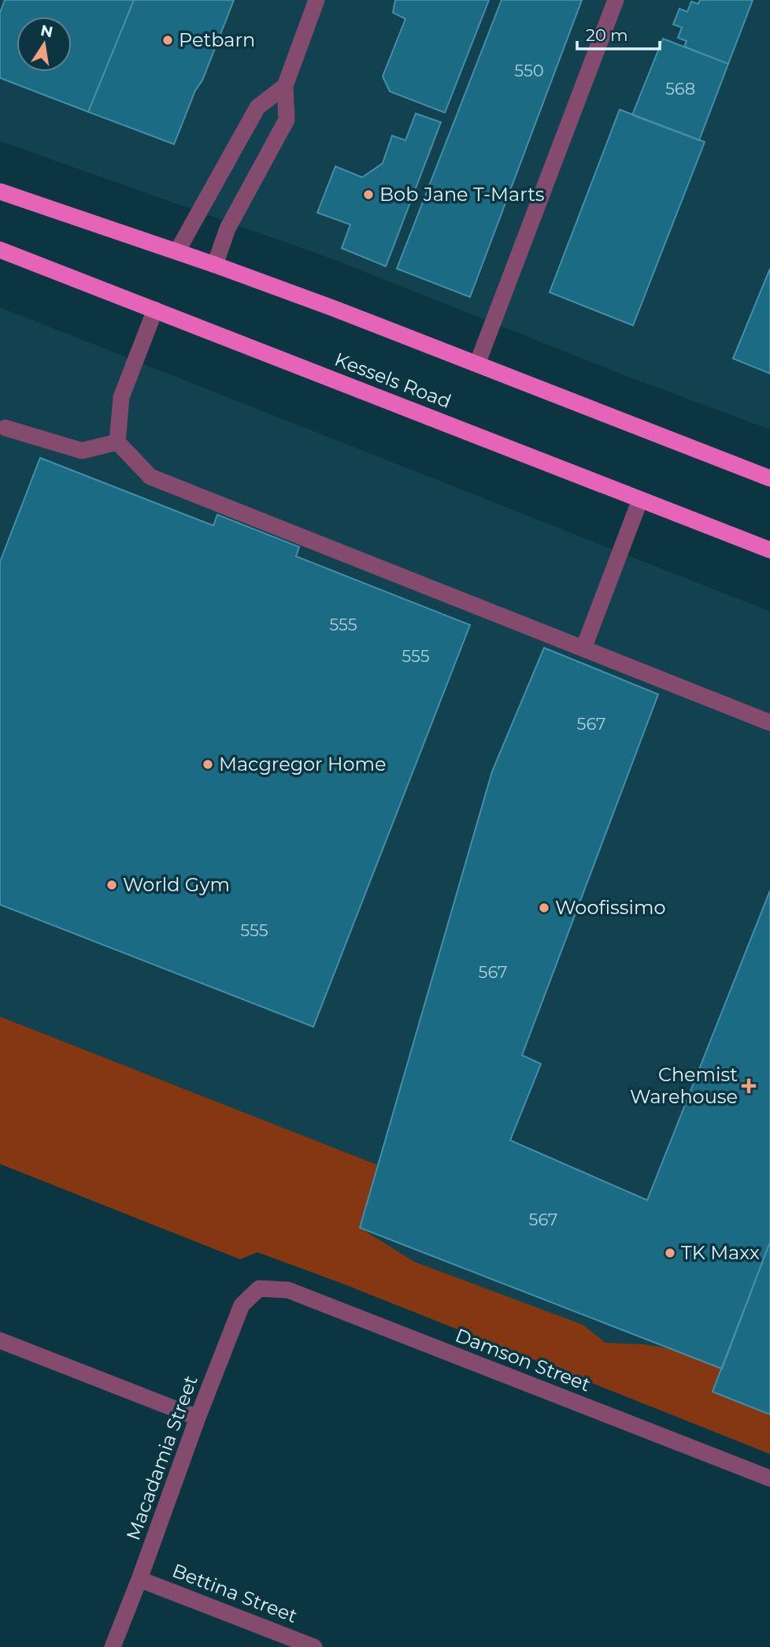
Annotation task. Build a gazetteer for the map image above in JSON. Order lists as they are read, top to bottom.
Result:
{
  "streets": {
    "highway": ["Kessels Road"],
    "street": ["Damson Street", "Macadamia Street", "Bettina Street"]
  },
  "crossings": [
    ["Damson Street", "Macadamia Street"],
    ["Macadamia Street", "Bettina Street"]
  ],
  "places": {
    "other": [
      "Petbarn",
      "Bob Jane T-Marts",
      "Macgregor Home",
      "World Gym",
      "Woofissimo",
      "TK Maxx"
    ],
    "health": ["Chemist Warehouse"]
  },
  "house_numbers": [
    "550",
    "568",
    "555",
    "555",
    "567",
    "555",
    "567",
    "567"
  ],
  "scale_bar": "20 m",
  "north": "top"
}
